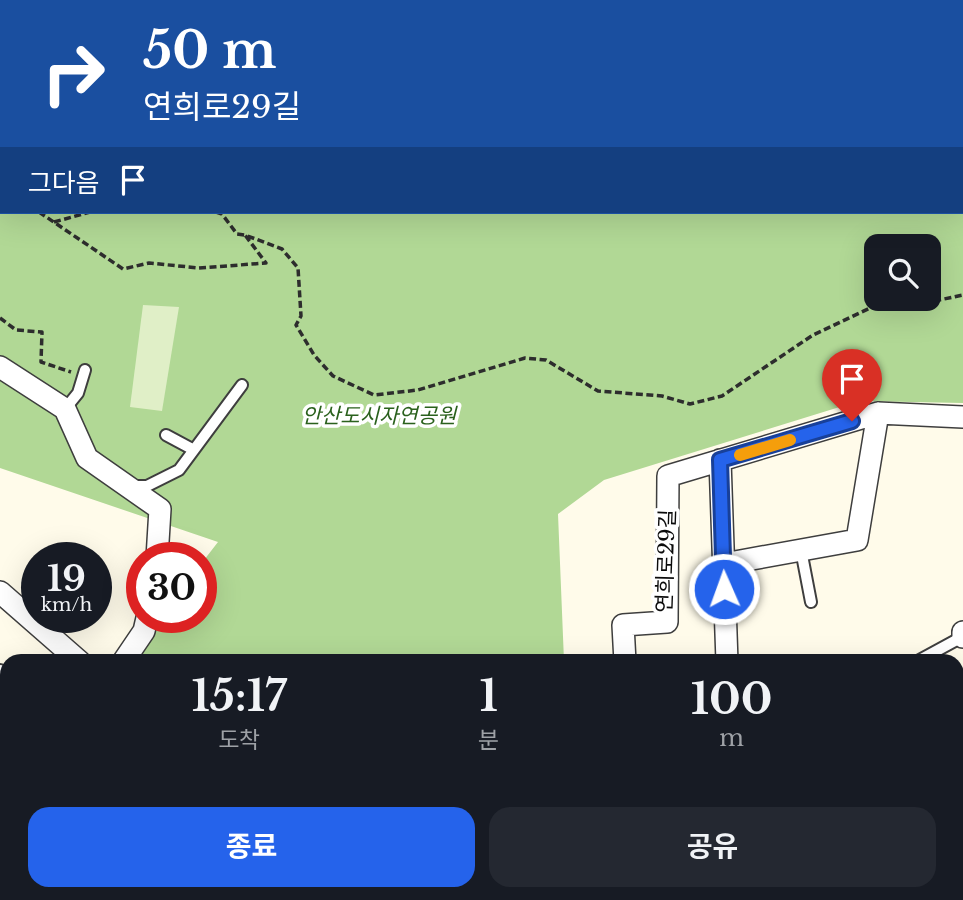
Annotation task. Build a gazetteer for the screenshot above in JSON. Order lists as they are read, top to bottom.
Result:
{
  "streets": {
    "street": ["연희로29길"]
  },
  "parks": ["안산도시자연공원"],
  "page": {
    "turn": ["50 m", "연희로29길"],
    "then": "그다음",
    "speed": "19 km/h",
    "limit": "30",
    "eta": [
      "15:17",
      "도착",
      "1",
      "분",
      "100",
      "m"
    ],
    "buttons": ["종료", "공유"]
  }
}
